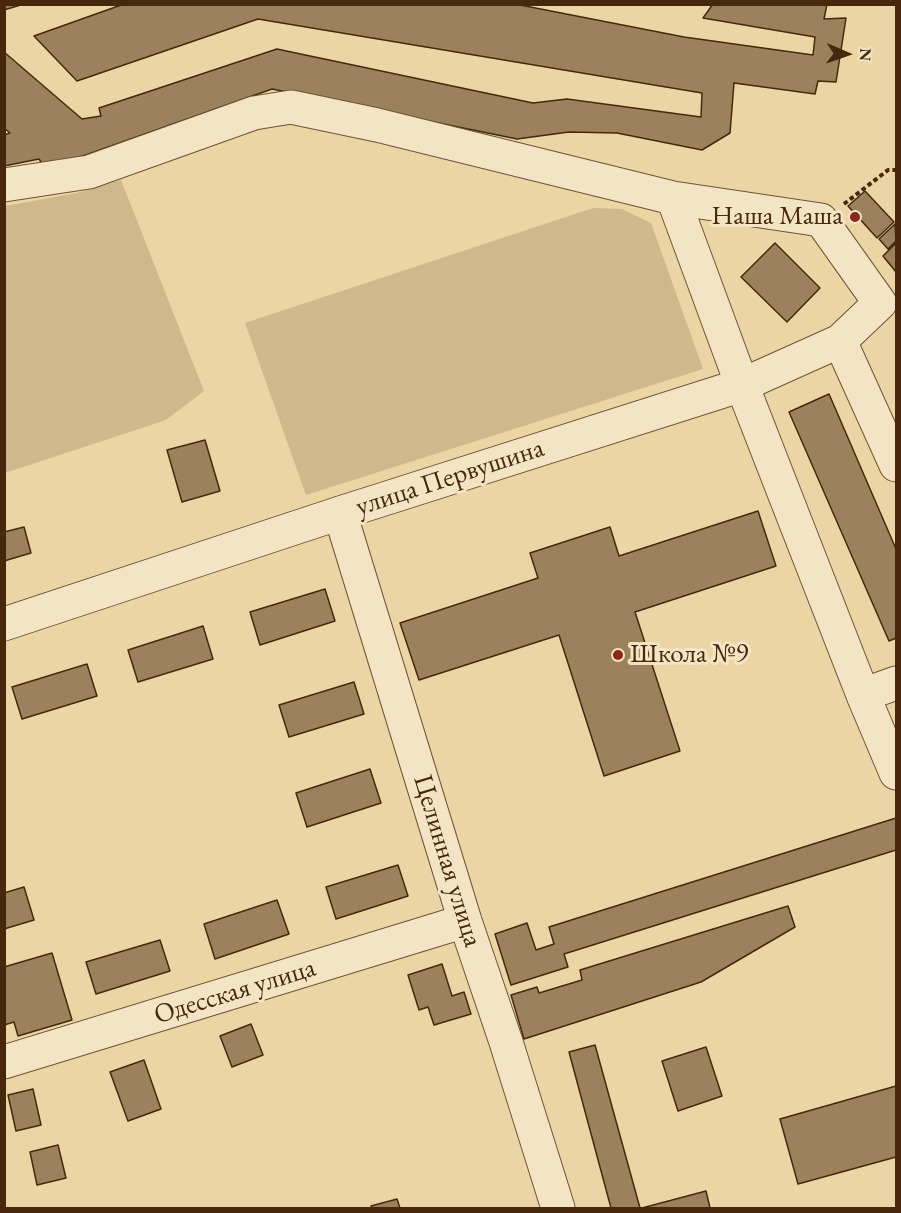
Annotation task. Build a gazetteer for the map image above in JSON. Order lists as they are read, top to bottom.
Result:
{
  "streets": {
    "street": ["улица Первушина", "Целинная улица", "Одесская улица"]
  },
  "crossings": [
    ["улица Первушина", "Целинная улица"],
    ["Целинная улица", "Одесская улица"]
  ],
  "places": ["Наша Маша", "Школа №9"],
  "north": "right"
}
